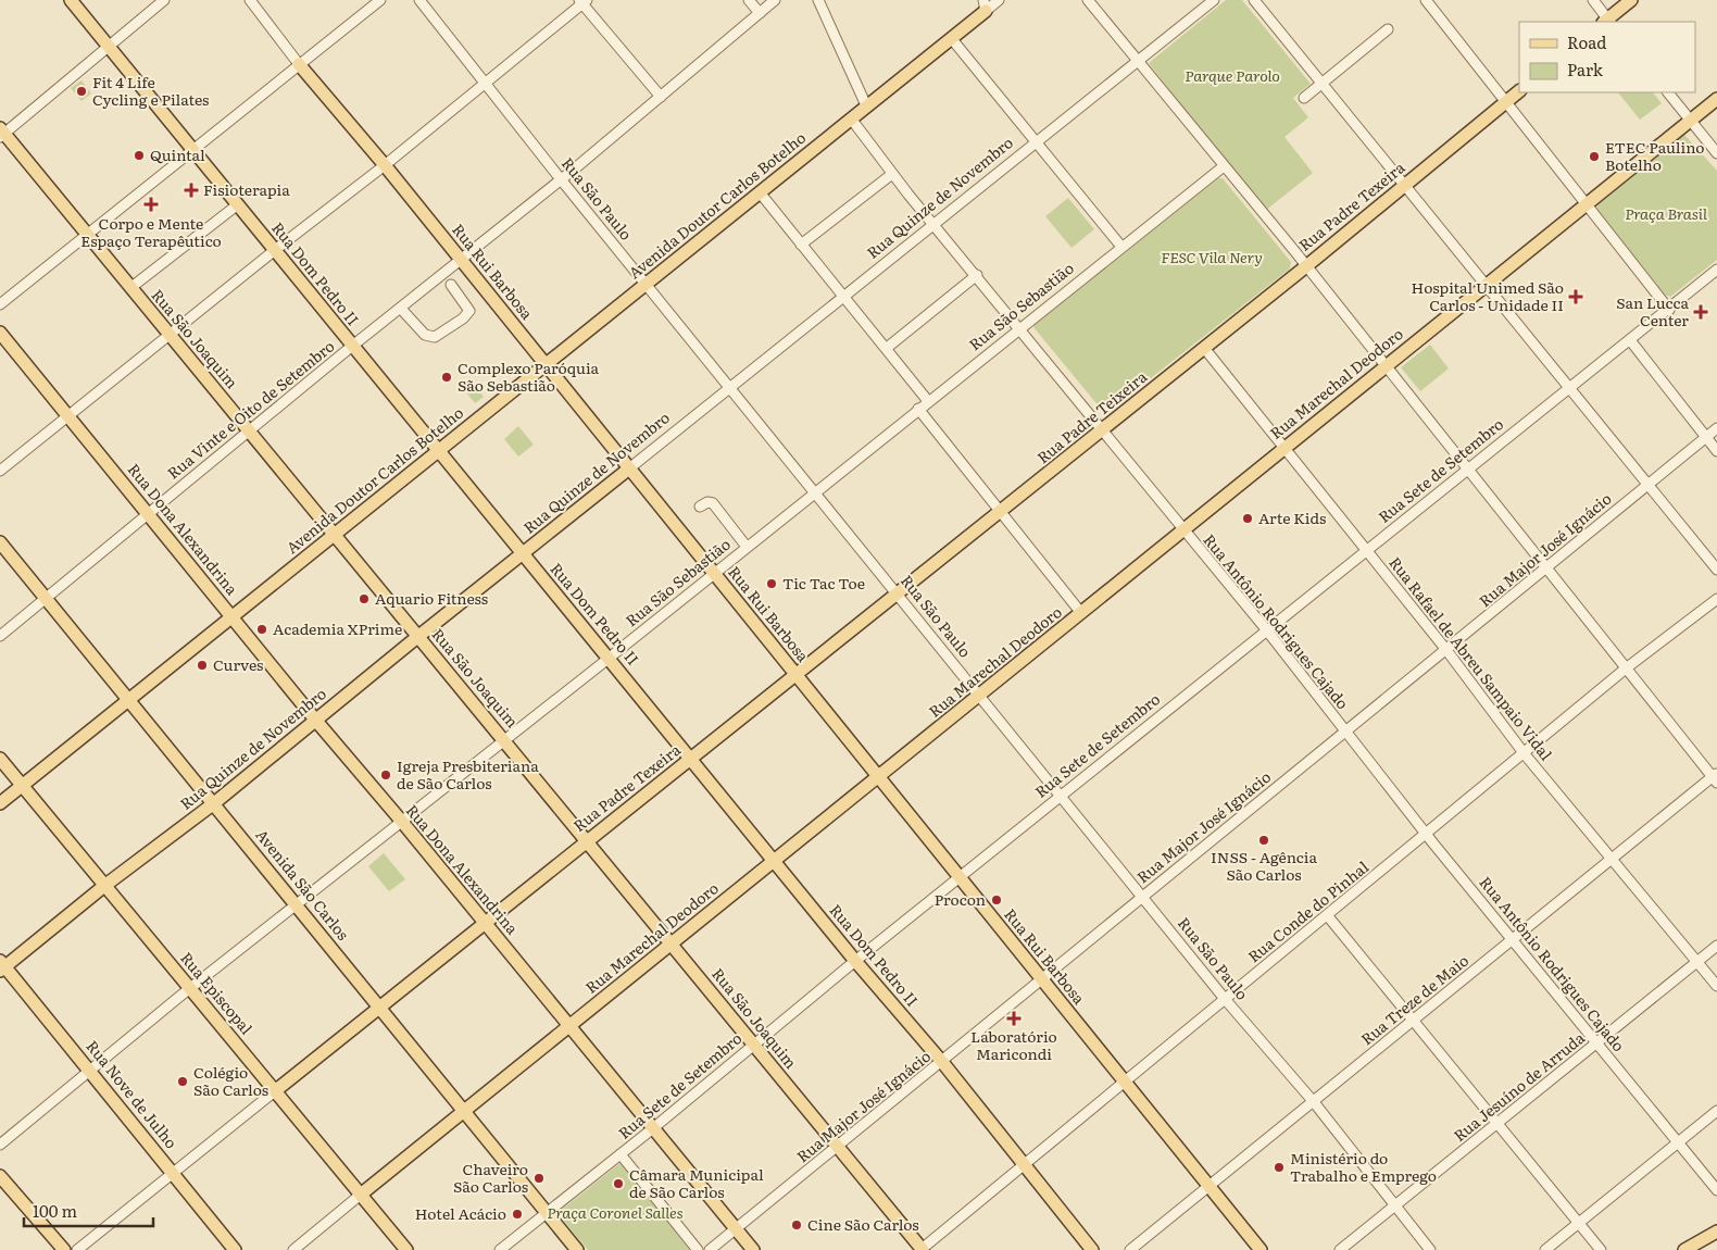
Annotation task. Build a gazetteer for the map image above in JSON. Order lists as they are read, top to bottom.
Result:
{
  "streets": {
    "main road": [
      "Rua Quinze de Novembro",
      "Avenida Doutor Carlos Botelho",
      "Rua Padre Texeira",
      "Rua Rui Barbosa",
      "Rua Dom Pedro II",
      "Rua São Joaquim",
      "Rua Marechal Deodoro",
      "Rua Padre Teixeira",
      "Rua Dona Alexandrina",
      "Avenida São Carlos",
      "Rua Episcopal",
      "Rua Nove de Julho"
    ],
    "street": [
      "Rua São Paulo",
      "Rua São Sebastião",
      "Rua Vinte e Oito de Setembro",
      "Rua Sete de Setembro",
      "Rua Major José Ignácio",
      "Rua Antônio Rodrigues Cajado",
      "Rua Rafael de Abreu Sampaio Vidal",
      "Rua Conde do Pinhal",
      "Rua Treze de Maio",
      "Rua Jesuíno de Arruda"
    ]
  },
  "crossings": [
    ["Rua Quinze de Novembro", "Rua São Paulo"],
    ["Rua Quinze de Novembro", "Rua Rui Barbosa"],
    ["Rua Quinze de Novembro", "Rua Dom Pedro II"],
    ["Rua Quinze de Novembro", "Rua São Joaquim"],
    ["Rua Quinze de Novembro", "Rua Dona Alexandrina"],
    ["Rua Quinze de Novembro", "Rua Antônio Rodrigues Cajado"],
    ["Rua Quinze de Novembro", "Avenida São Carlos"],
    ["Rua Quinze de Novembro", "Rua Episcopal"],
    ["Rua Quinze de Novembro", "Rua Nove de Julho"],
    ["Rua São Paulo", "Avenida Doutor Carlos Botelho"],
    ["Rua São Paulo", "Rua Padre Texeira"],
    ["Rua São Paulo", "Rua São Sebastião"],
    ["Rua São Paulo", "Rua Marechal Deodoro"],
    ["Rua São Paulo", "Rua Vinte e Oito de Setembro"],
    ["Rua São Paulo", "Rua Sete de Setembro"],
    ["Rua São Paulo", "Rua Major José Ignácio"],
    ["Rua São Paulo", "Rua Conde do Pinhal"],
    ["Rua São Paulo", "Rua Treze de Maio"],
    ["Rua São Paulo", "Rua Jesuíno de Arruda"],
    ["Avenida Doutor Carlos Botelho", "Rua Rui Barbosa"],
    ["Avenida Doutor Carlos Botelho", "Rua Dom Pedro II"],
    ["Avenida Doutor Carlos Botelho", "Rua São Joaquim"],
    ["Avenida Doutor Carlos Botelho", "Rua Dona Alexandrina"],
    ["Avenida Doutor Carlos Botelho", "Rua Antônio Rodrigues Cajado"],
    ["Avenida Doutor Carlos Botelho", "Avenida São Carlos"],
    ["Avenida Doutor Carlos Botelho", "Rua Episcopal"],
    ["Rua Padre Texeira", "Rua Rui Barbosa"],
    ["Rua Padre Texeira", "Rua Dom Pedro II"],
    ["Rua Padre Texeira", "Rua São Joaquim"],
    ["Rua Padre Texeira", "Rua Padre Teixeira"],
    ["Rua Padre Texeira", "Rua Dona Alexandrina"],
    ["Rua Padre Texeira", "Rua Rafael de Abreu Sampaio Vidal"],
    ["Rua Padre Texeira", "Avenida São Carlos"],
    ["Rua Padre Texeira", "Rua Episcopal"],
    ["Rua Rui Barbosa", "Rua São Sebastião"],
    ["Rua Rui Barbosa", "Rua Marechal Deodoro"],
    ["Rua Rui Barbosa", "Rua Vinte e Oito de Setembro"],
    ["Rua Rui Barbosa", "Rua Sete de Setembro"],
    ["Rua Rui Barbosa", "Rua Major José Ignácio"],
    ["Rua Rui Barbosa", "Rua Conde do Pinhal"],
    ["Rua Rui Barbosa", "Rua Treze de Maio"],
    ["Rua Dom Pedro II", "Rua São Sebastião"],
    ["Rua Dom Pedro II", "Rua Marechal Deodoro"],
    ["Rua Dom Pedro II", "Rua Vinte e Oito de Setembro"],
    ["Rua Dom Pedro II", "Rua Sete de Setembro"],
    ["Rua Dom Pedro II", "Rua Major José Ignácio"],
    ["Rua Dom Pedro II", "Rua Conde do Pinhal"],
    ["Rua São Sebastião", "Rua São Joaquim"],
    ["Rua São Sebastião", "Rua Dona Alexandrina"],
    ["Rua São Sebastião", "Rua Antônio Rodrigues Cajado"],
    ["Rua São Sebastião", "Avenida São Carlos"],
    ["Rua São Sebastião", "Rua Episcopal"],
    ["Rua São Sebastião", "Rua Nove de Julho"],
    ["Rua São Joaquim", "Rua Marechal Deodoro"],
    ["Rua São Joaquim", "Rua Vinte e Oito de Setembro"],
    ["Rua São Joaquim", "Rua Sete de Setembro"],
    ["Rua São Joaquim", "Rua Major José Ignácio"],
    ["Rua São Joaquim", "Rua Conde do Pinhal"],
    ["Rua Marechal Deodoro", "Rua Dona Alexandrina"],
    ["Rua Marechal Deodoro", "Rua Antônio Rodrigues Cajado"],
    ["Rua Marechal Deodoro", "Rua Rafael de Abreu Sampaio Vidal"],
    ["Rua Marechal Deodoro", "Avenida São Carlos"],
    ["Rua Marechal Deodoro", "Rua Episcopal"],
    ["Rua Vinte e Oito de Setembro", "Rua Dona Alexandrina"],
    ["Rua Vinte e Oito de Setembro", "Avenida São Carlos"],
    ["Rua Padre Teixeira", "Rua Antônio Rodrigues Cajado"],
    ["Rua Padre Teixeira", "Rua Rafael de Abreu Sampaio Vidal"],
    ["Rua Sete de Setembro", "Rua Dona Alexandrina"],
    ["Rua Sete de Setembro", "Rua Antônio Rodrigues Cajado"],
    ["Rua Sete de Setembro", "Rua Rafael de Abreu Sampaio Vidal"],
    ["Rua Sete de Setembro", "Avenida São Carlos"],
    ["Rua Dona Alexandrina", "Rua Major José Ignácio"],
    ["Rua Major José Ignácio", "Rua Antônio Rodrigues Cajado"],
    ["Rua Major José Ignácio", "Rua Rafael de Abreu Sampaio Vidal"],
    ["Rua Antônio Rodrigues Cajado", "Rua Conde do Pinhal"],
    ["Rua Antônio Rodrigues Cajado", "Rua Treze de Maio"],
    ["Rua Antônio Rodrigues Cajado", "Rua Jesuíno de Arruda"],
    ["Rua Rafael de Abreu Sampaio Vidal", "Rua Conde do Pinhal"],
    ["Rua Rafael de Abreu Sampaio Vidal", "Rua Treze de Maio"],
    ["Rua Rafael de Abreu Sampaio Vidal", "Rua Jesuíno de Arruda"]
  ],
  "parks": [
    "Parque Parolo",
    "Praça Brasil",
    "FESC Vila Nery",
    "Praça Coronel Salles"
  ],
  "places": {
    "other": [
      "Fit 4 Life Cycling e Pilates",
      "Quintal",
      "ETEC Paulino Botelho",
      "Complexo Paróquia São Sebastião",
      "Arte Kids",
      "Tic Tac Toe",
      "Aquario Fitness",
      "Academia XPrime",
      "Curves",
      "Igreja Presbiteriana de São Carlos",
      "INSS - Agência São Carlos",
      "Procon",
      "Colégio São Carlos",
      "Ministério do Trabalho e Emprego",
      "Chaveiro São Carlos",
      "Câmara Municipal de São Carlos",
      "Hotel Acácio",
      "Cine São Carlos"
    ],
    "health": [
      "Fisioterapia",
      "Corpo e Mente Espaço Terapêutico",
      "Hospital Unimed São Carlos - Unidade II",
      "San Lucca Center",
      "Laboratório Maricondi"
    ]
  },
  "legend": ["Road", "Park"],
  "scale_bar": "100 m"
}
